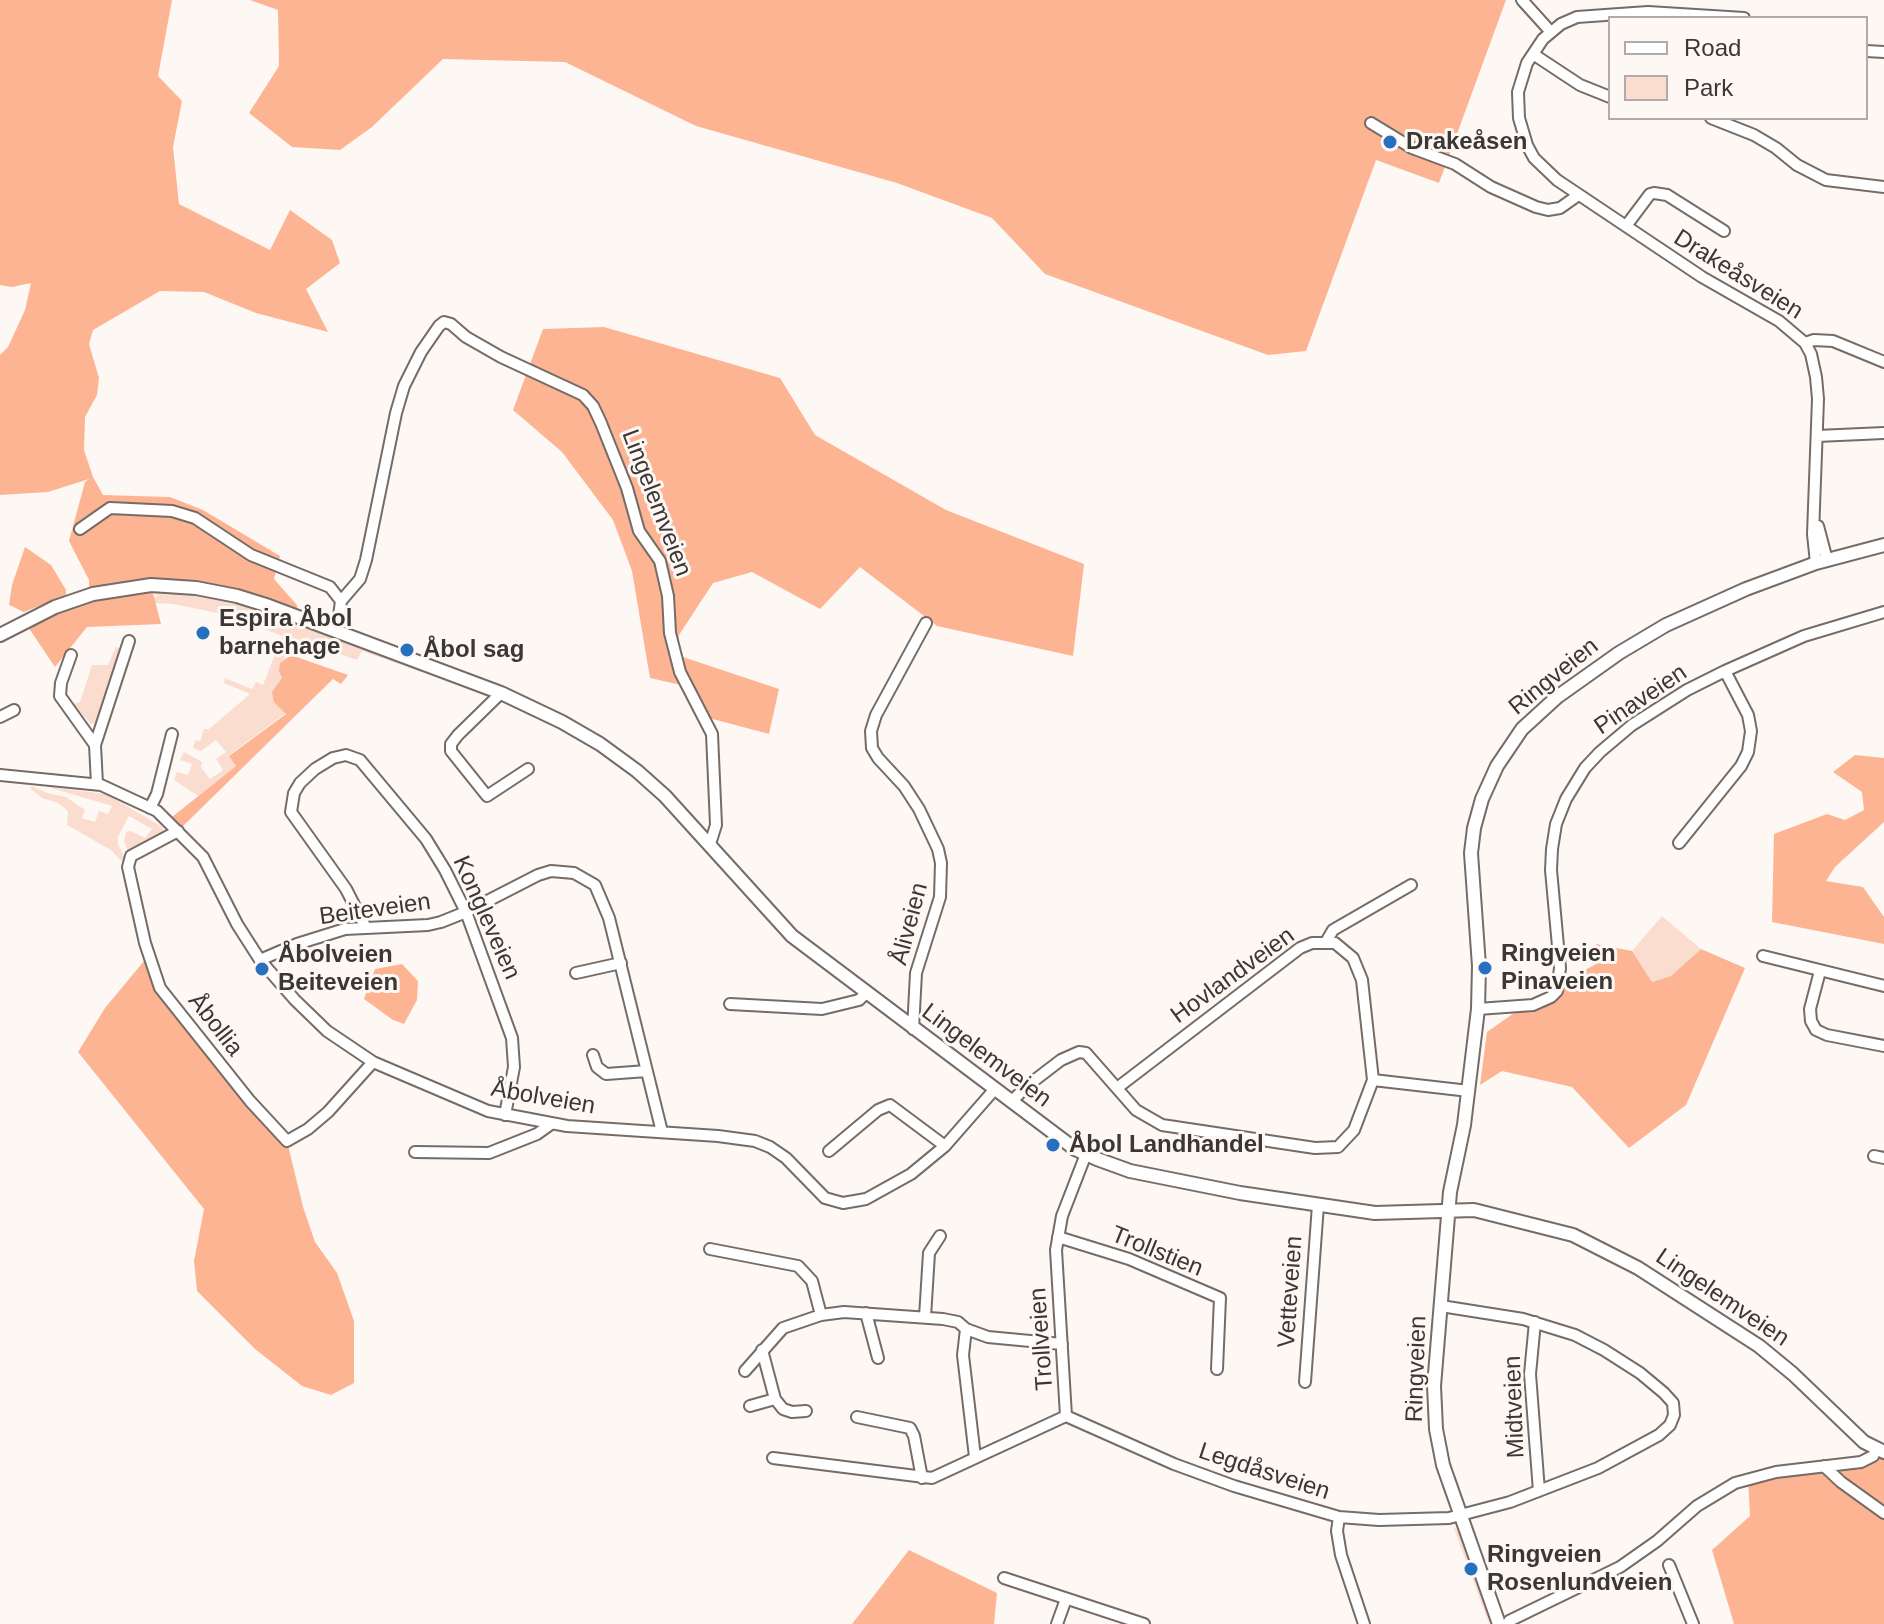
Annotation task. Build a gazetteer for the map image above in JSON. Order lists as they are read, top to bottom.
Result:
{
  "streets": {
    "main road": ["Lingelemveien", "Ringveien"],
    "street": [
      "Drakeåsveien",
      "Pinaveien",
      "Beiteveien",
      "Kongleveien",
      "Åliveien",
      "Hovlandveien",
      "Åbollia",
      "Åbolveien",
      "Trollstien",
      "Vetteveien",
      "Trollveien",
      "Midtveien",
      "Legdåsveien"
    ]
  },
  "crossings": [
    ["Drakeåsveien", "Ringveien"],
    ["Lingelemveien", "Ringveien"],
    ["Lingelemveien", "Åliveien"],
    ["Lingelemveien", "Hovlandveien"],
    ["Lingelemveien", "Åbolveien"],
    ["Lingelemveien", "Vetteveien"],
    ["Lingelemveien", "Trollveien"],
    ["Ringveien", "Pinaveien"],
    ["Ringveien", "Legdåsveien"],
    ["Beiteveien", "Kongleveien"],
    ["Beiteveien", "Åbolveien"],
    ["Kongleveien", "Åbolveien"],
    ["Åbollia", "Åbolveien"],
    ["Trollstien", "Trollveien"],
    ["Trollveien", "Legdåsveien"],
    ["Midtveien", "Legdåsveien"]
  ],
  "places": [
    "Drakeåsen",
    "Espira Åbol barnehage",
    "Åbol sag",
    "Ringveien Pinaveien",
    "Åbolveien Beiteveien",
    "Åbol Landhandel",
    "Ringveien Rosenlundveien"
  ],
  "legend": ["Road", "Park"]
}
